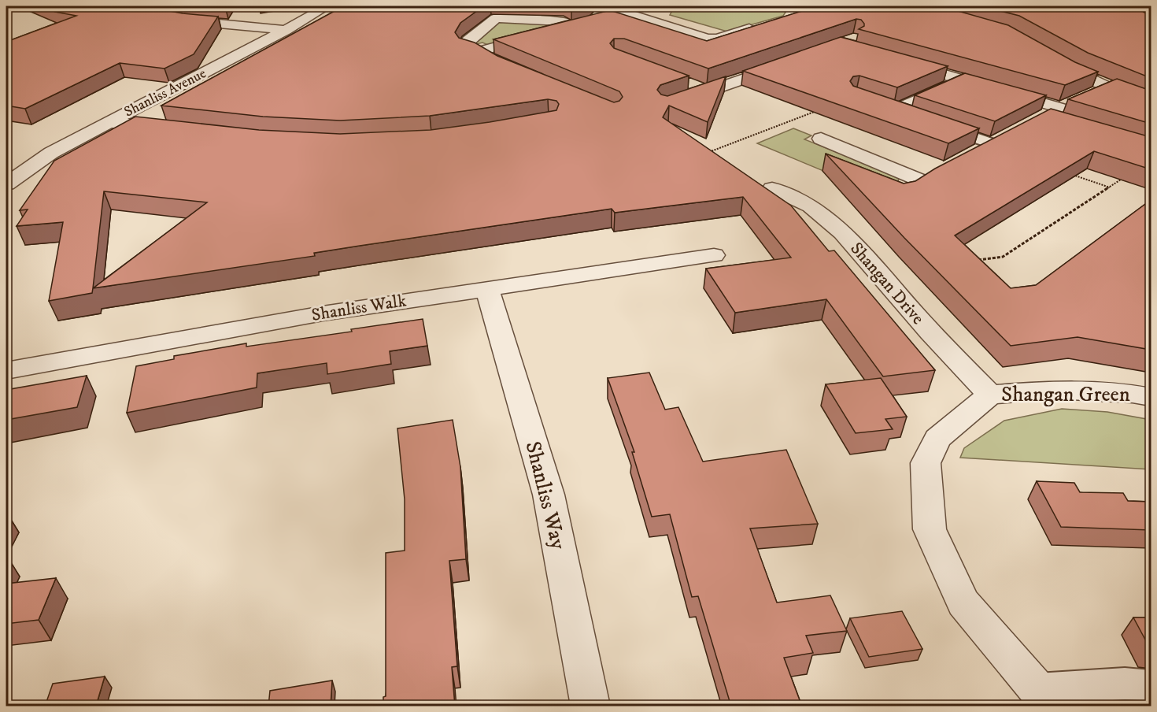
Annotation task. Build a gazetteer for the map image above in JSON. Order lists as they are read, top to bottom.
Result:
{
  "streets": {
    "street": [
      "Shanliss Avenue",
      "Shangan Drive",
      "Shanliss Walk",
      "Shangan Green",
      "Shanliss Way"
    ]
  },
  "crossings": [
    ["Shangan Drive", "Shangan Green"],
    ["Shanliss Walk", "Shanliss Way"]
  ]
}
